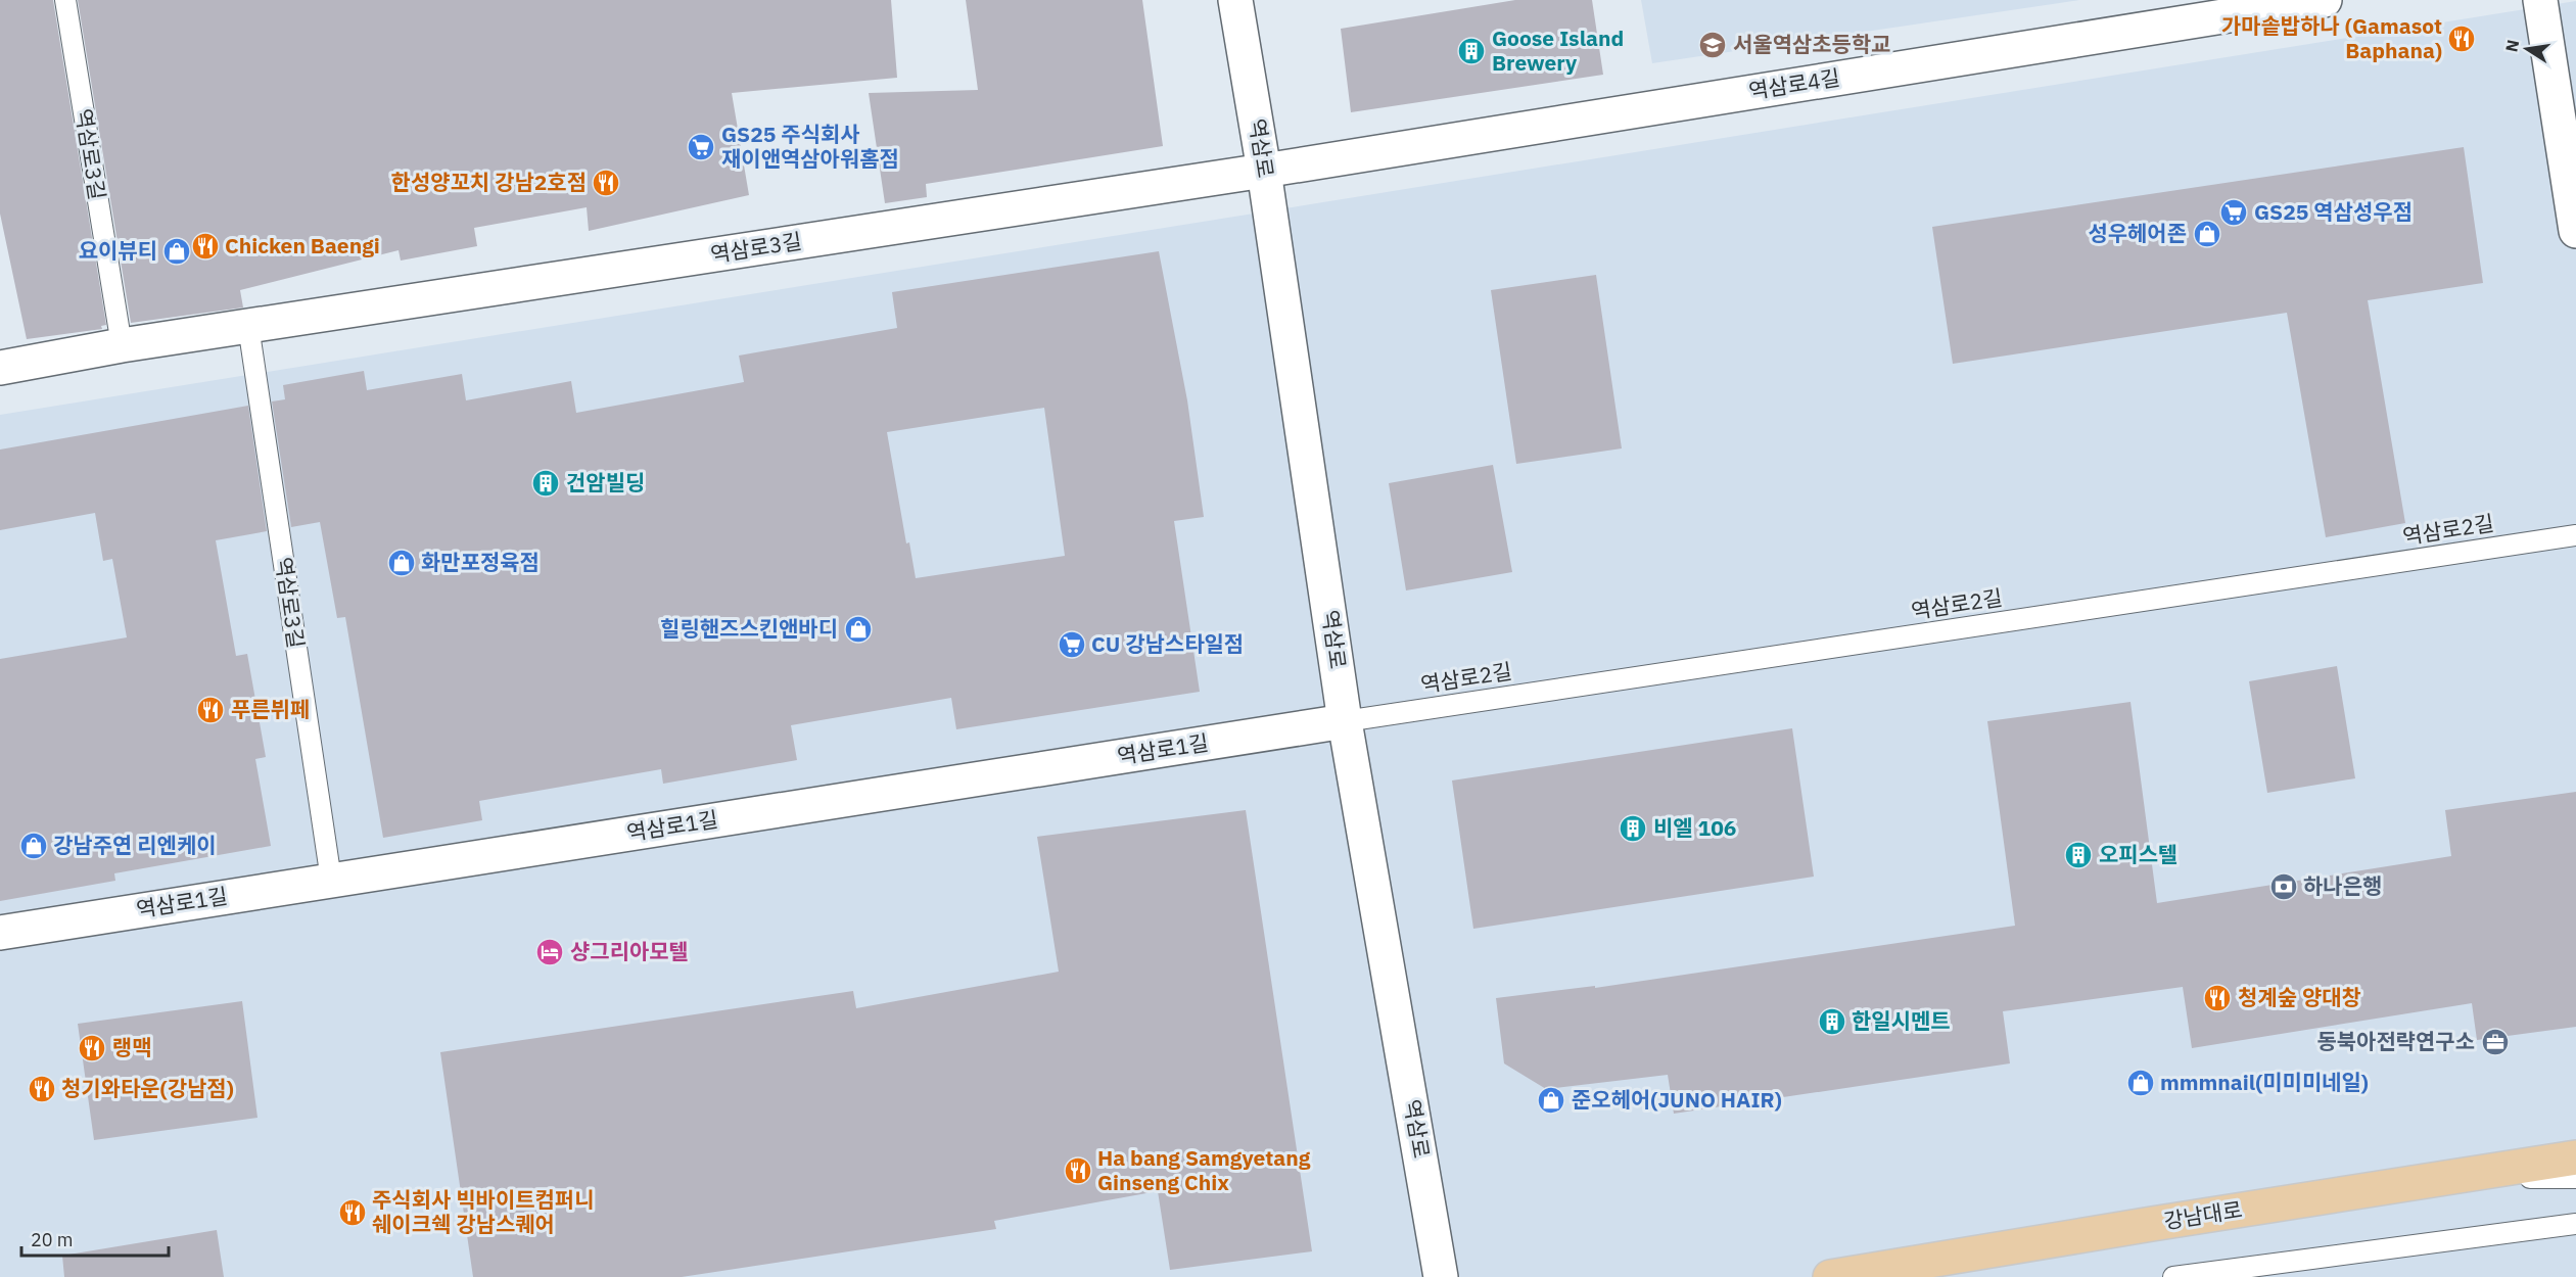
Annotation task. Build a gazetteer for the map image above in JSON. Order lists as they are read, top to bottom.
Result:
{
  "streets": {
    "main road": ["강남대로"],
    "street": [
      "역삼로4길",
      "역삼로",
      "역삼로3길",
      "역삼로1길"
    ],
    "lane": ["역삼로2길"]
  },
  "crossings": [
    ["역삼로4길", "역삼로"],
    ["역삼로4길", "역삼로3길"],
    ["역삼로", "역삼로3길"],
    ["역삼로", "역삼로2길"],
    ["역삼로", "역삼로1길"],
    ["역삼로3길", "역삼로1길"],
    ["역삼로2길", "역삼로1길"]
  ],
  "places": {
    "restaurant": [
      "가마솥밥하나 (Gamasot Baphana)",
      "한성양꼬치 강남2호점",
      "Chicken Baengi",
      "푸른뷔페",
      "청계숲 양대창",
      "랭맥",
      "청기와타운(강남점)",
      "Ha bang Samgyetang Ginseng Chix",
      "주식회사 빅바이트컴퍼니 쉐이크쉑 강남스퀘어"
    ],
    "school or university": ["서울역삼초등학교"],
    "building": [
      "Goose Island Brewery",
      "건암빌딩",
      "비엘 106",
      "오피스텔",
      "한일시멘트"
    ],
    "supermarket": ["GS25 주식회사 재이앤역삼아워홈점", "GS25 역삼성우점", "CU 강남스타일점"],
    "shop": [
      "성우헤어존",
      "요이뷰티",
      "화만포정육점",
      "힐링핸즈스킨앤바디",
      "강남주연 리엔케이",
      "mmmnail(미미미네일)",
      "준오헤어(JUNO HAIR)"
    ],
    "bank": ["하나은행"],
    "hotel": ["샹그리아모텔"],
    "office": ["동북아전략연구소"]
  },
  "scale_bar": "20 m",
  "north": "left"
}
